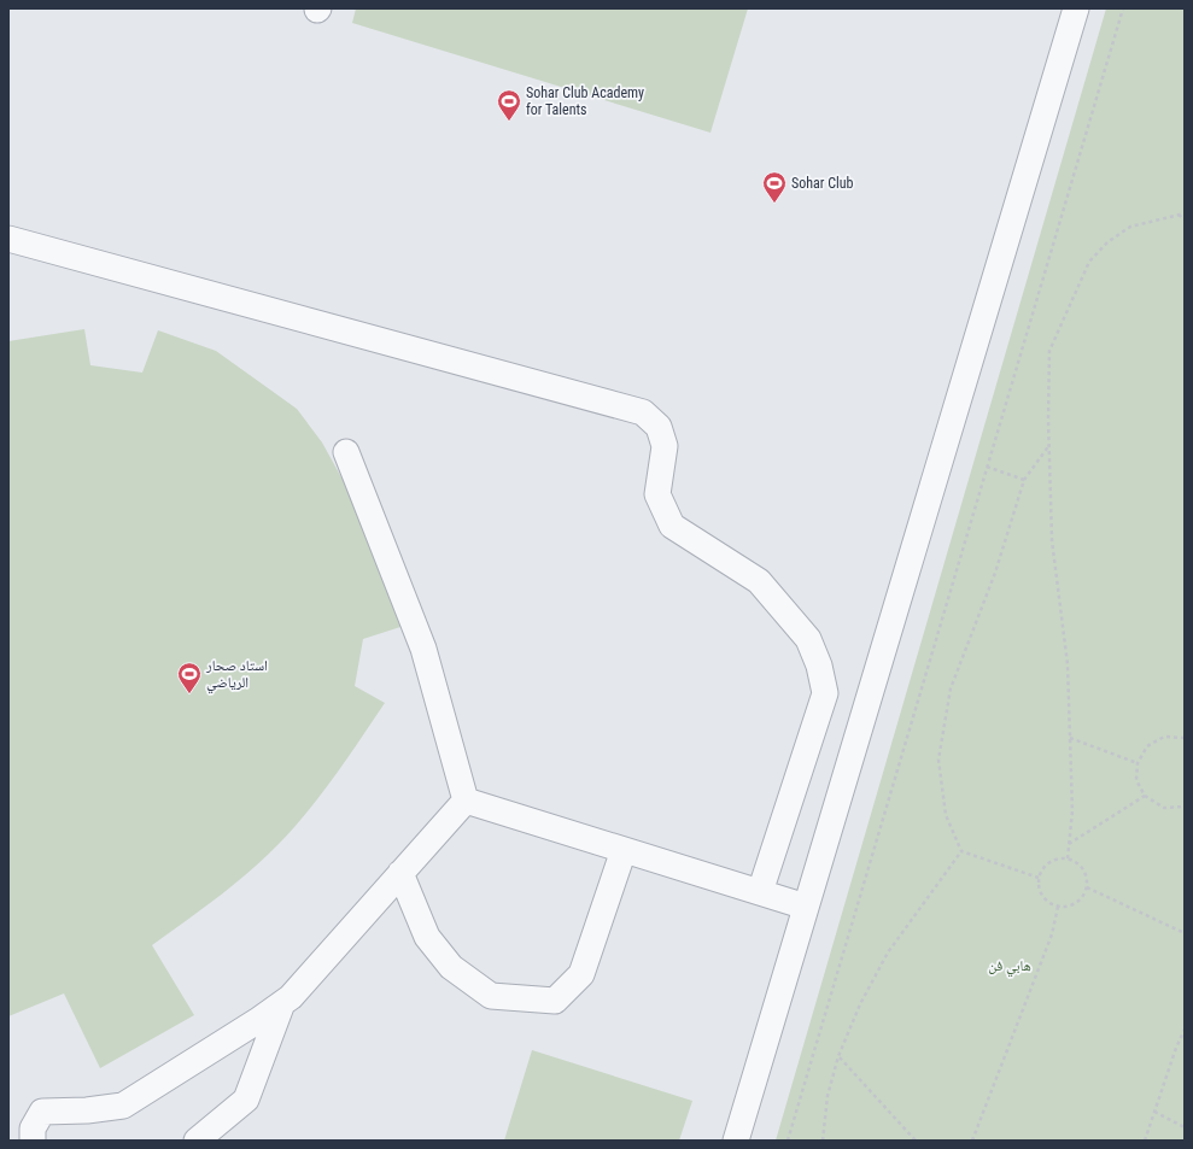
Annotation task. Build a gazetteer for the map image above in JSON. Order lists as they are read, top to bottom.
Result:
{
  "parks": ["هابي فن"],
  "places": {
    "sports": ["Sohar Club Academy for Talents", "Sohar Club", "استاد صحار الرياضي"]
  }
}
